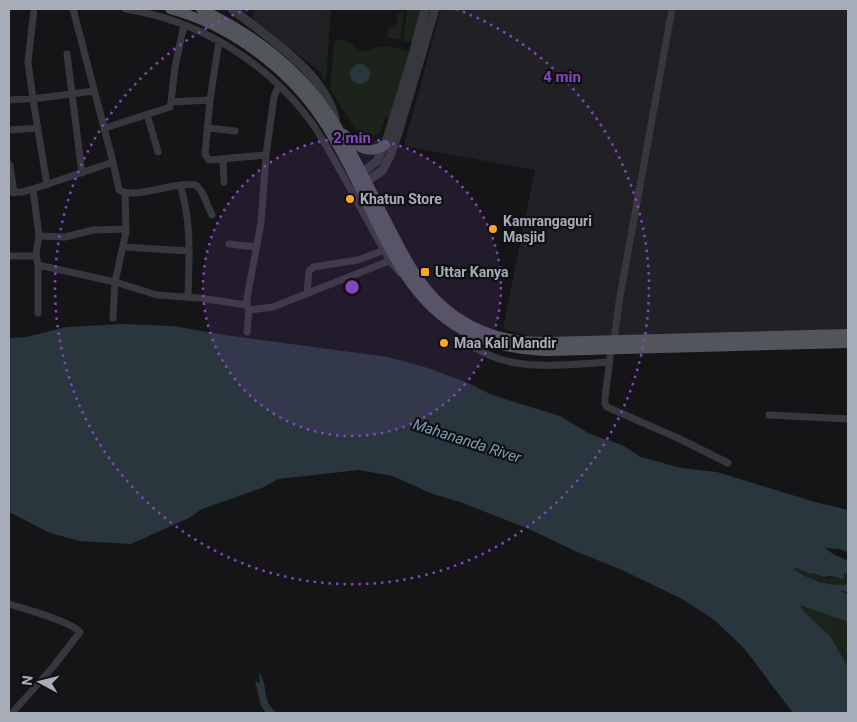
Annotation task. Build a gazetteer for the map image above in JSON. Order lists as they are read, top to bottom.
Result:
{
  "water": ["Mahananda River"],
  "places": {
    "other": ["Khatun Store", "Kamrangaguri Masjid", "Maa Kali Mandir"],
    "transit": ["Uttar Kanya"]
  },
  "north": "left",
  "rings": ["4 min", "2 min"]
}
